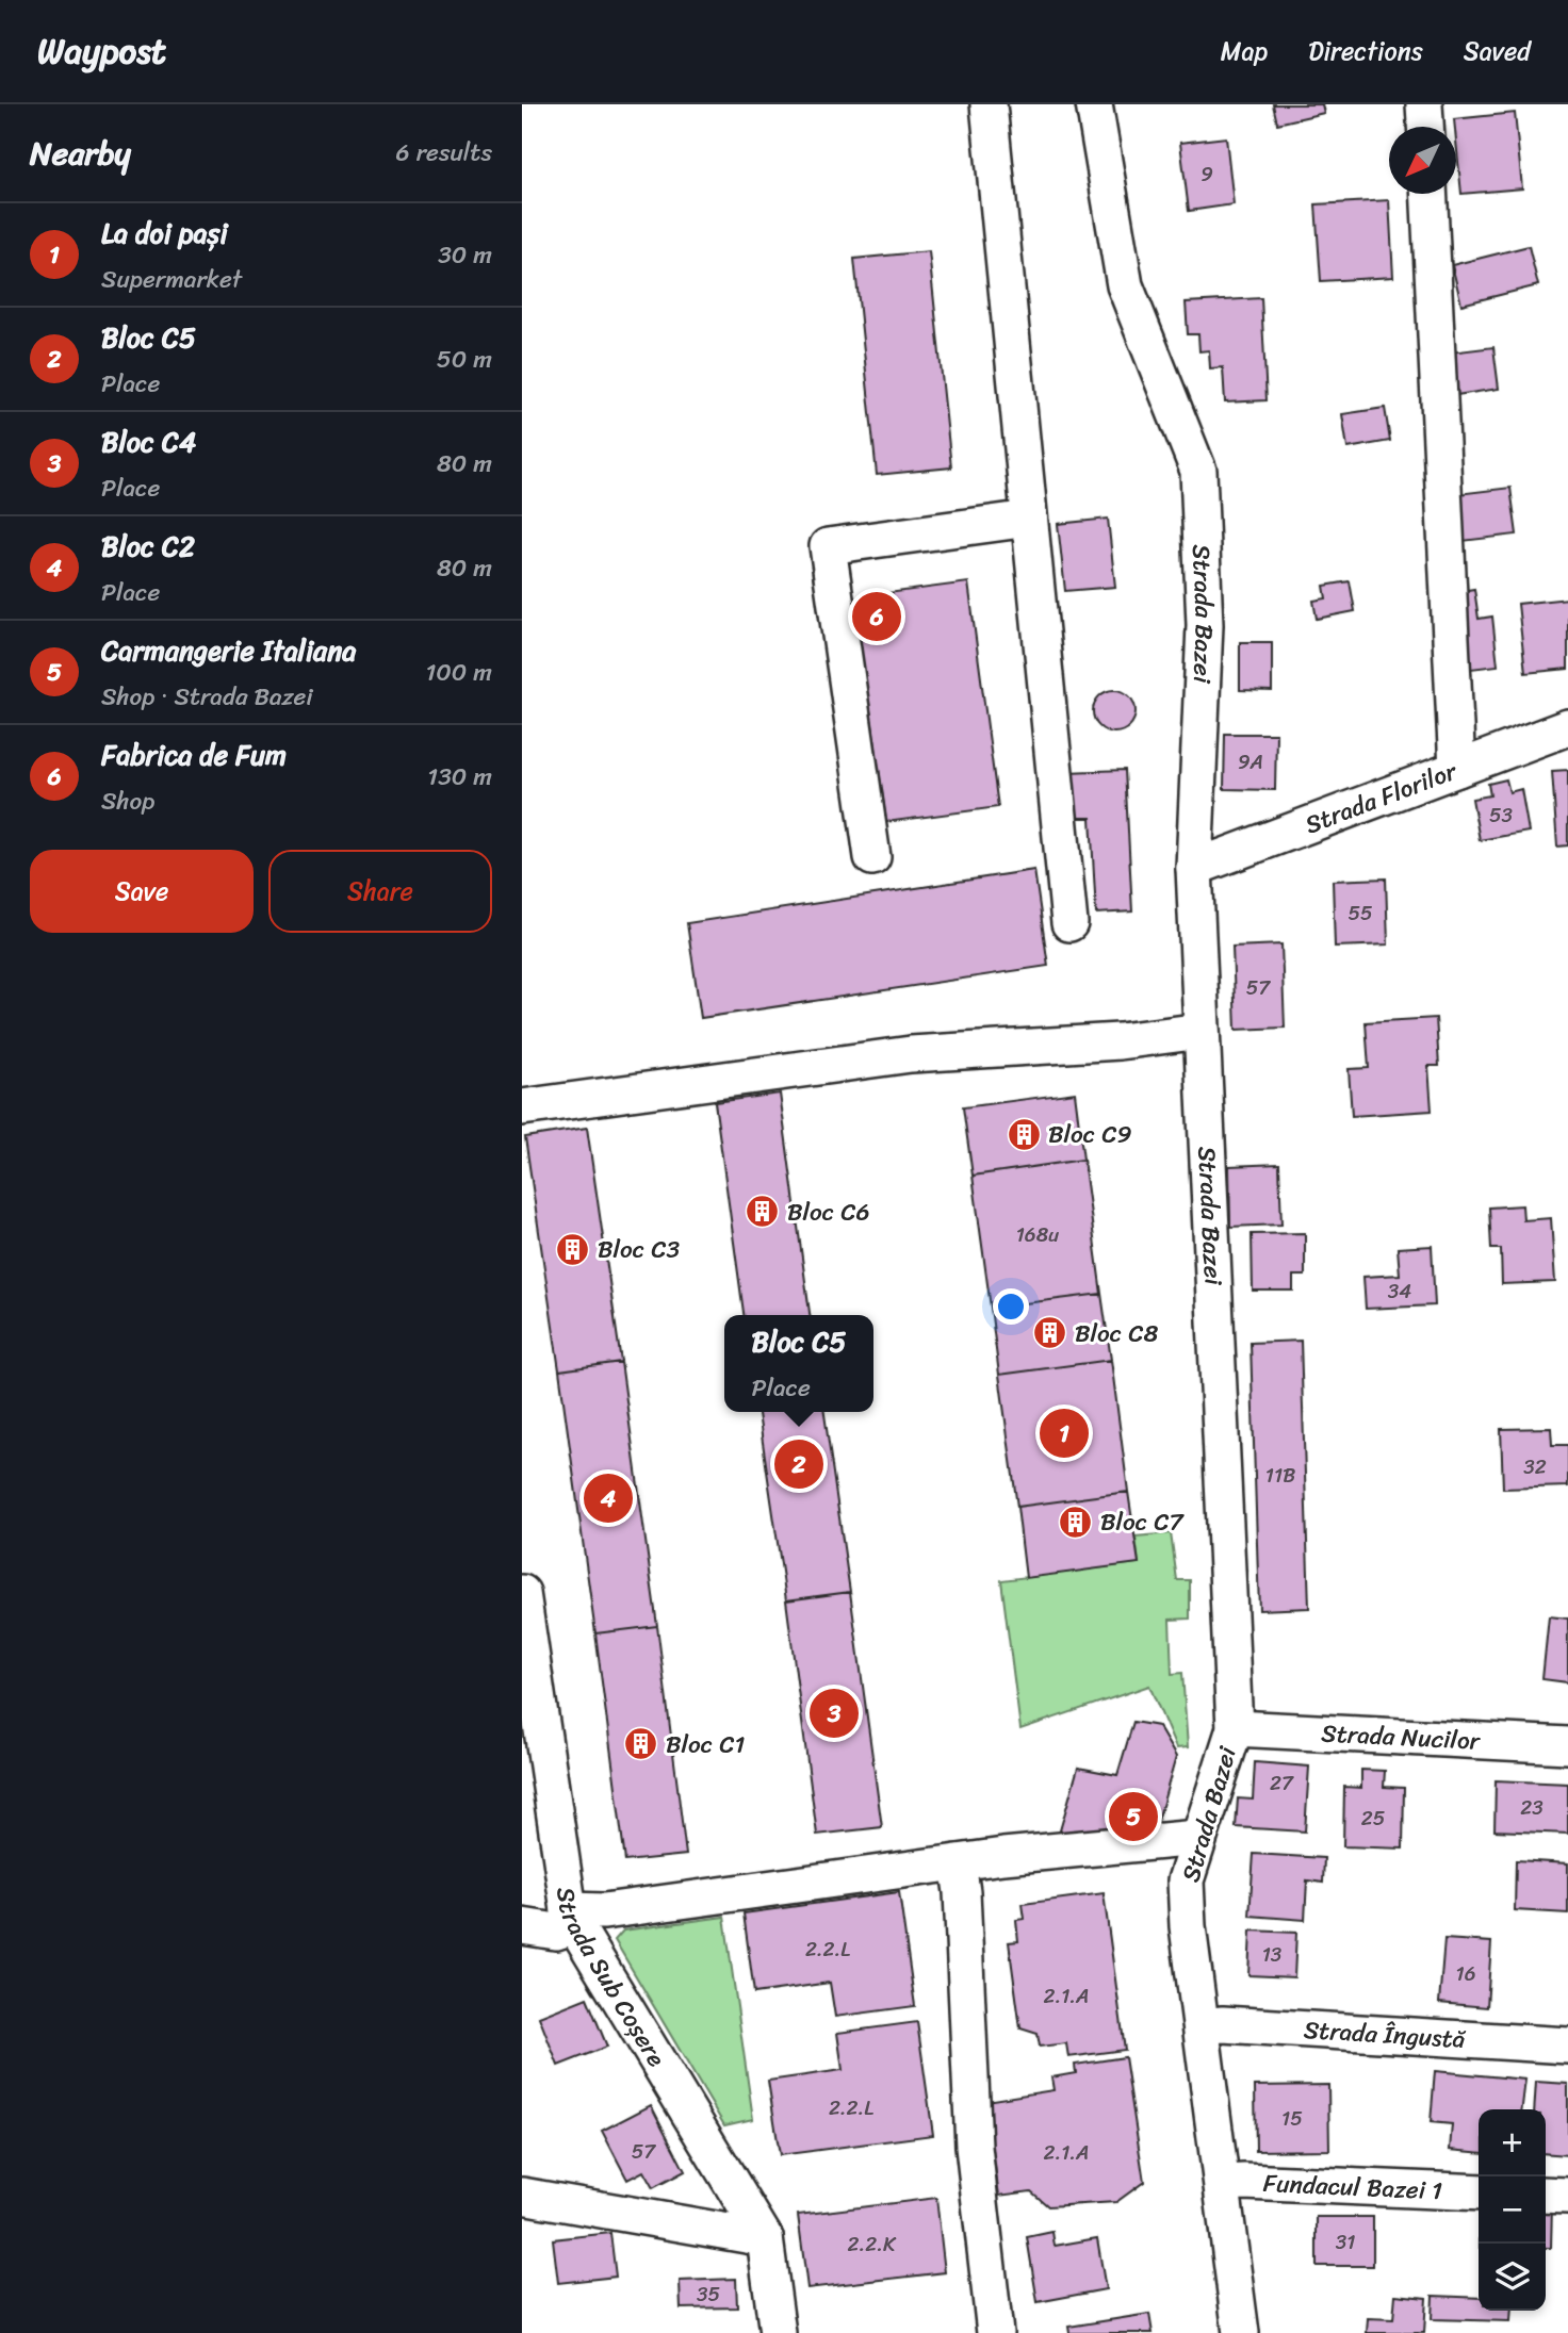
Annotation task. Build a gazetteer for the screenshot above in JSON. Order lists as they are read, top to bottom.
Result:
{
  "streets": {
    "street": [
      "Strada Bazei",
      "Strada Florilor",
      "Strada Nucilor",
      "Strada Sub Coșere",
      "Strada Îngustă",
      "Fundacul Bazei 1"
    ]
  },
  "crossings": [
    ["Strada Bazei", "Strada Florilor"],
    ["Strada Bazei", "Strada Nucilor"],
    ["Strada Bazei", "Strada Îngustă"],
    ["Strada Bazei", "Fundacul Bazei 1"]
  ],
  "places": {
    "building": [
      "Bloc C9",
      "Bloc C6",
      "Bloc C3",
      "Bloc C8",
      "Bloc C7",
      "Bloc C1"
    ]
  },
  "house_numbers": [
    "9",
    "9A",
    "53",
    "55",
    "57",
    "168u",
    "34",
    "32",
    "11B",
    "27",
    "23",
    "25",
    "2.2.L",
    "13",
    "16",
    "2.1.A",
    "2.2.L",
    "15",
    "57",
    "2.1.A",
    "31",
    "2.2.K",
    "35"
  ],
  "north": "bottom left",
  "page": {
    "header": "Waypost",
    "nav": ["Map", "Directions", "Saved"],
    "heading": ["Nearby", "6 results"],
    "list": [
      {
        "mark": "1",
        "name": "La doi pași",
        "note": "Supermarket",
        "value": "30 m"
      },
      {
        "mark": "2",
        "name": "Bloc C5",
        "note": "Place",
        "value": "50 m"
      },
      {
        "mark": "3",
        "name": "Bloc C4",
        "note": "Place",
        "value": "80 m"
      },
      {
        "mark": "4",
        "name": "Bloc C2",
        "note": "Place",
        "value": "80 m"
      },
      {
        "mark": "5",
        "name": "Carmangerie Italiana",
        "note": "Shop · Strada Bazei",
        "value": "100 m"
      },
      {
        "mark": "6",
        "name": "Fabrica de Fum",
        "note": "Shop",
        "value": "130 m"
      }
    ],
    "pins": [
      "6",
      "1",
      "2",
      "4",
      "3",
      "5"
    ],
    "buttons": ["Save", "Share"],
    "popup": ["Bloc C5", "Place"],
    "map_buttons": ["+", "−"]
  }
}
